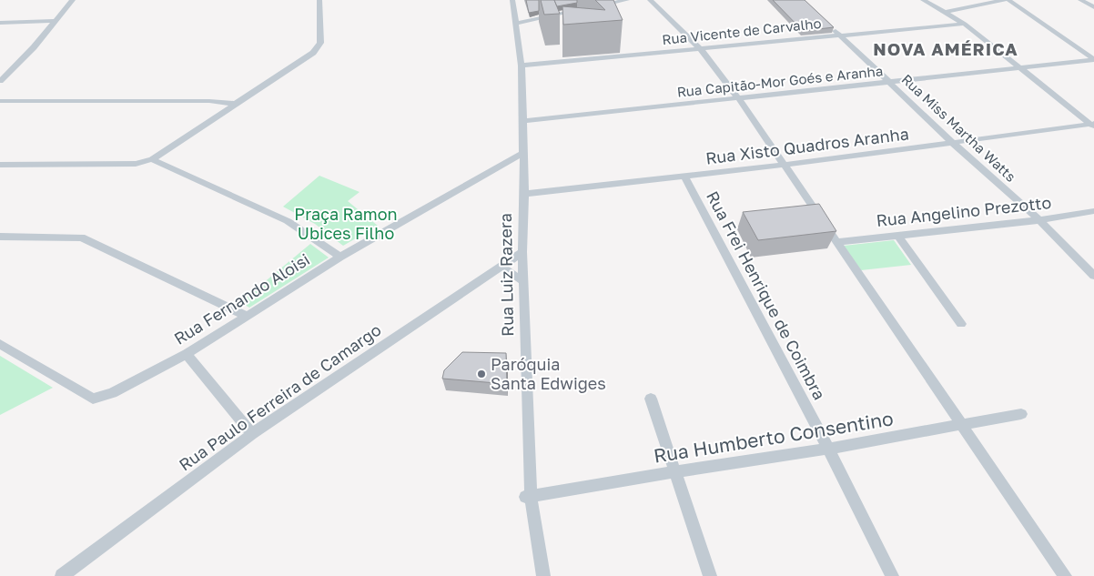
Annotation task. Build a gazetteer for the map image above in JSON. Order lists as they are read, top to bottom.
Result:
{
  "streets": {
    "street": [
      "Rua Vicente de Carvalho",
      "Rua Capitão-Mor Goés e Aranha",
      "Rua Miss Martha Watts",
      "Rua Xisto Quadros Aranha",
      "Rua Angelino Prezotto",
      "Rua Luiz Razera",
      "Rua Frei Henrique de Coimbra",
      "Rua Fernando Aloisi",
      "Rua Paulo Ferreira de Camargo",
      "Rua Humberto Consentino"
    ]
  },
  "crossings": [
    ["Rua Vicente de Carvalho", "Rua Miss Martha Watts"],
    ["Rua Vicente de Carvalho", "Rua Luiz Razera"],
    ["Rua Capitão-Mor Goés e Aranha", "Rua Miss Martha Watts"],
    ["Rua Capitão-Mor Goés e Aranha", "Rua Luiz Razera"],
    ["Rua Miss Martha Watts", "Rua Xisto Quadros Aranha"],
    ["Rua Miss Martha Watts", "Rua Angelino Prezotto"],
    ["Rua Xisto Quadros Aranha", "Rua Luiz Razera"],
    ["Rua Xisto Quadros Aranha", "Rua Frei Henrique de Coimbra"],
    ["Rua Luiz Razera", "Rua Fernando Aloisi"],
    ["Rua Luiz Razera", "Rua Paulo Ferreira de Camargo"],
    ["Rua Luiz Razera", "Rua Humberto Consentino"],
    ["Rua Frei Henrique de Coimbra", "Rua Humberto Consentino"]
  ],
  "districts": ["NOVA AMÉRICA"],
  "parks": ["Praça Ramon Ubices Filho"],
  "places": ["Paróquia Santa Edwiges"]
}
